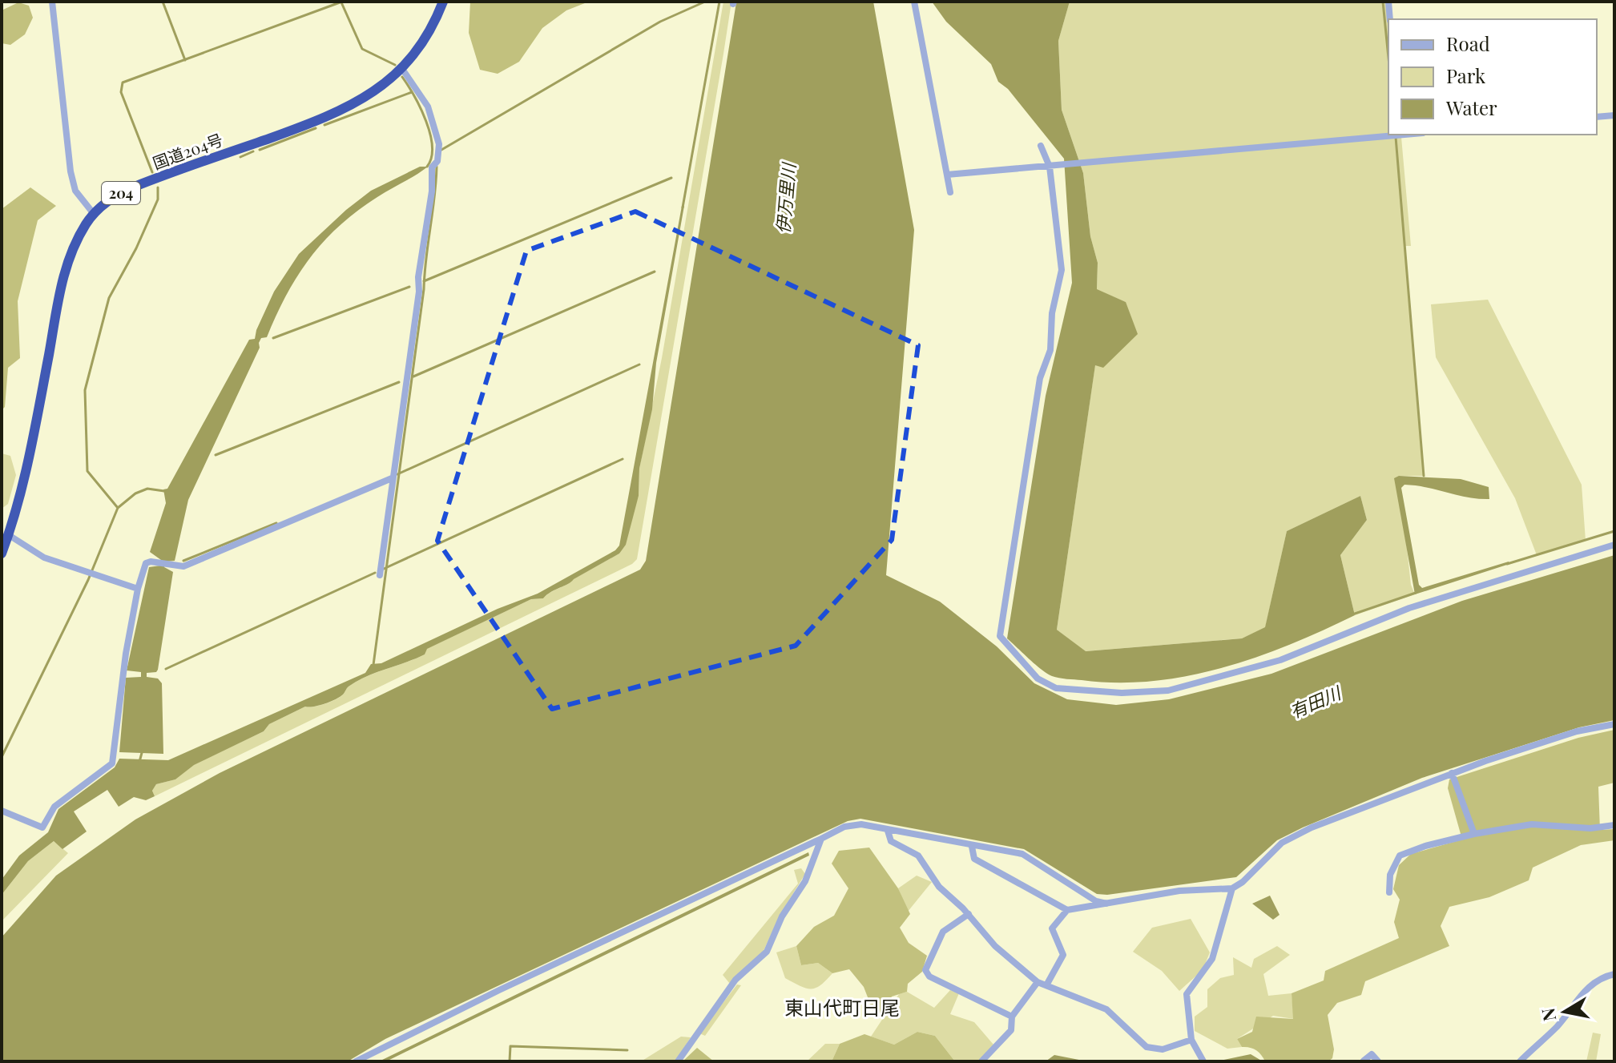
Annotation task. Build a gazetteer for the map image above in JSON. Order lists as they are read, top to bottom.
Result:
{
  "streets": {
    "highway": ["国道204号", "204"]
  },
  "districts": ["東山代町日尾"],
  "water": ["伊万里川", "有田川"],
  "legend": ["Road", "Park", "Water"],
  "north": "left"
}
